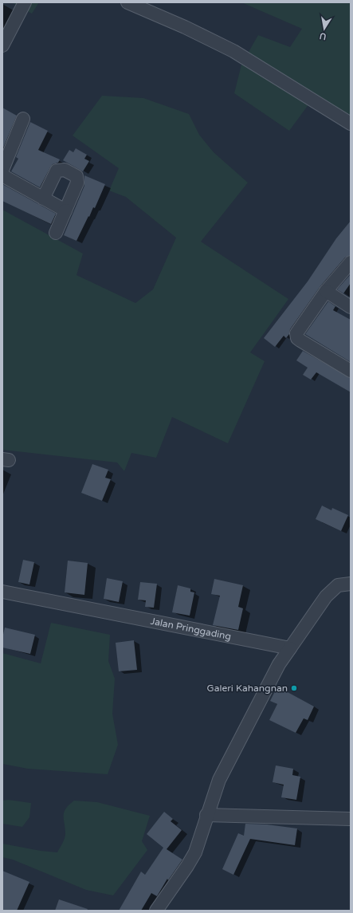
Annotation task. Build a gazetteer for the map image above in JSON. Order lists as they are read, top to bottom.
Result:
{
  "streets": {
    "street": ["Jalan Pringgading"]
  },
  "places": ["Galeri Kahangnan"],
  "north": "bottom"
}
